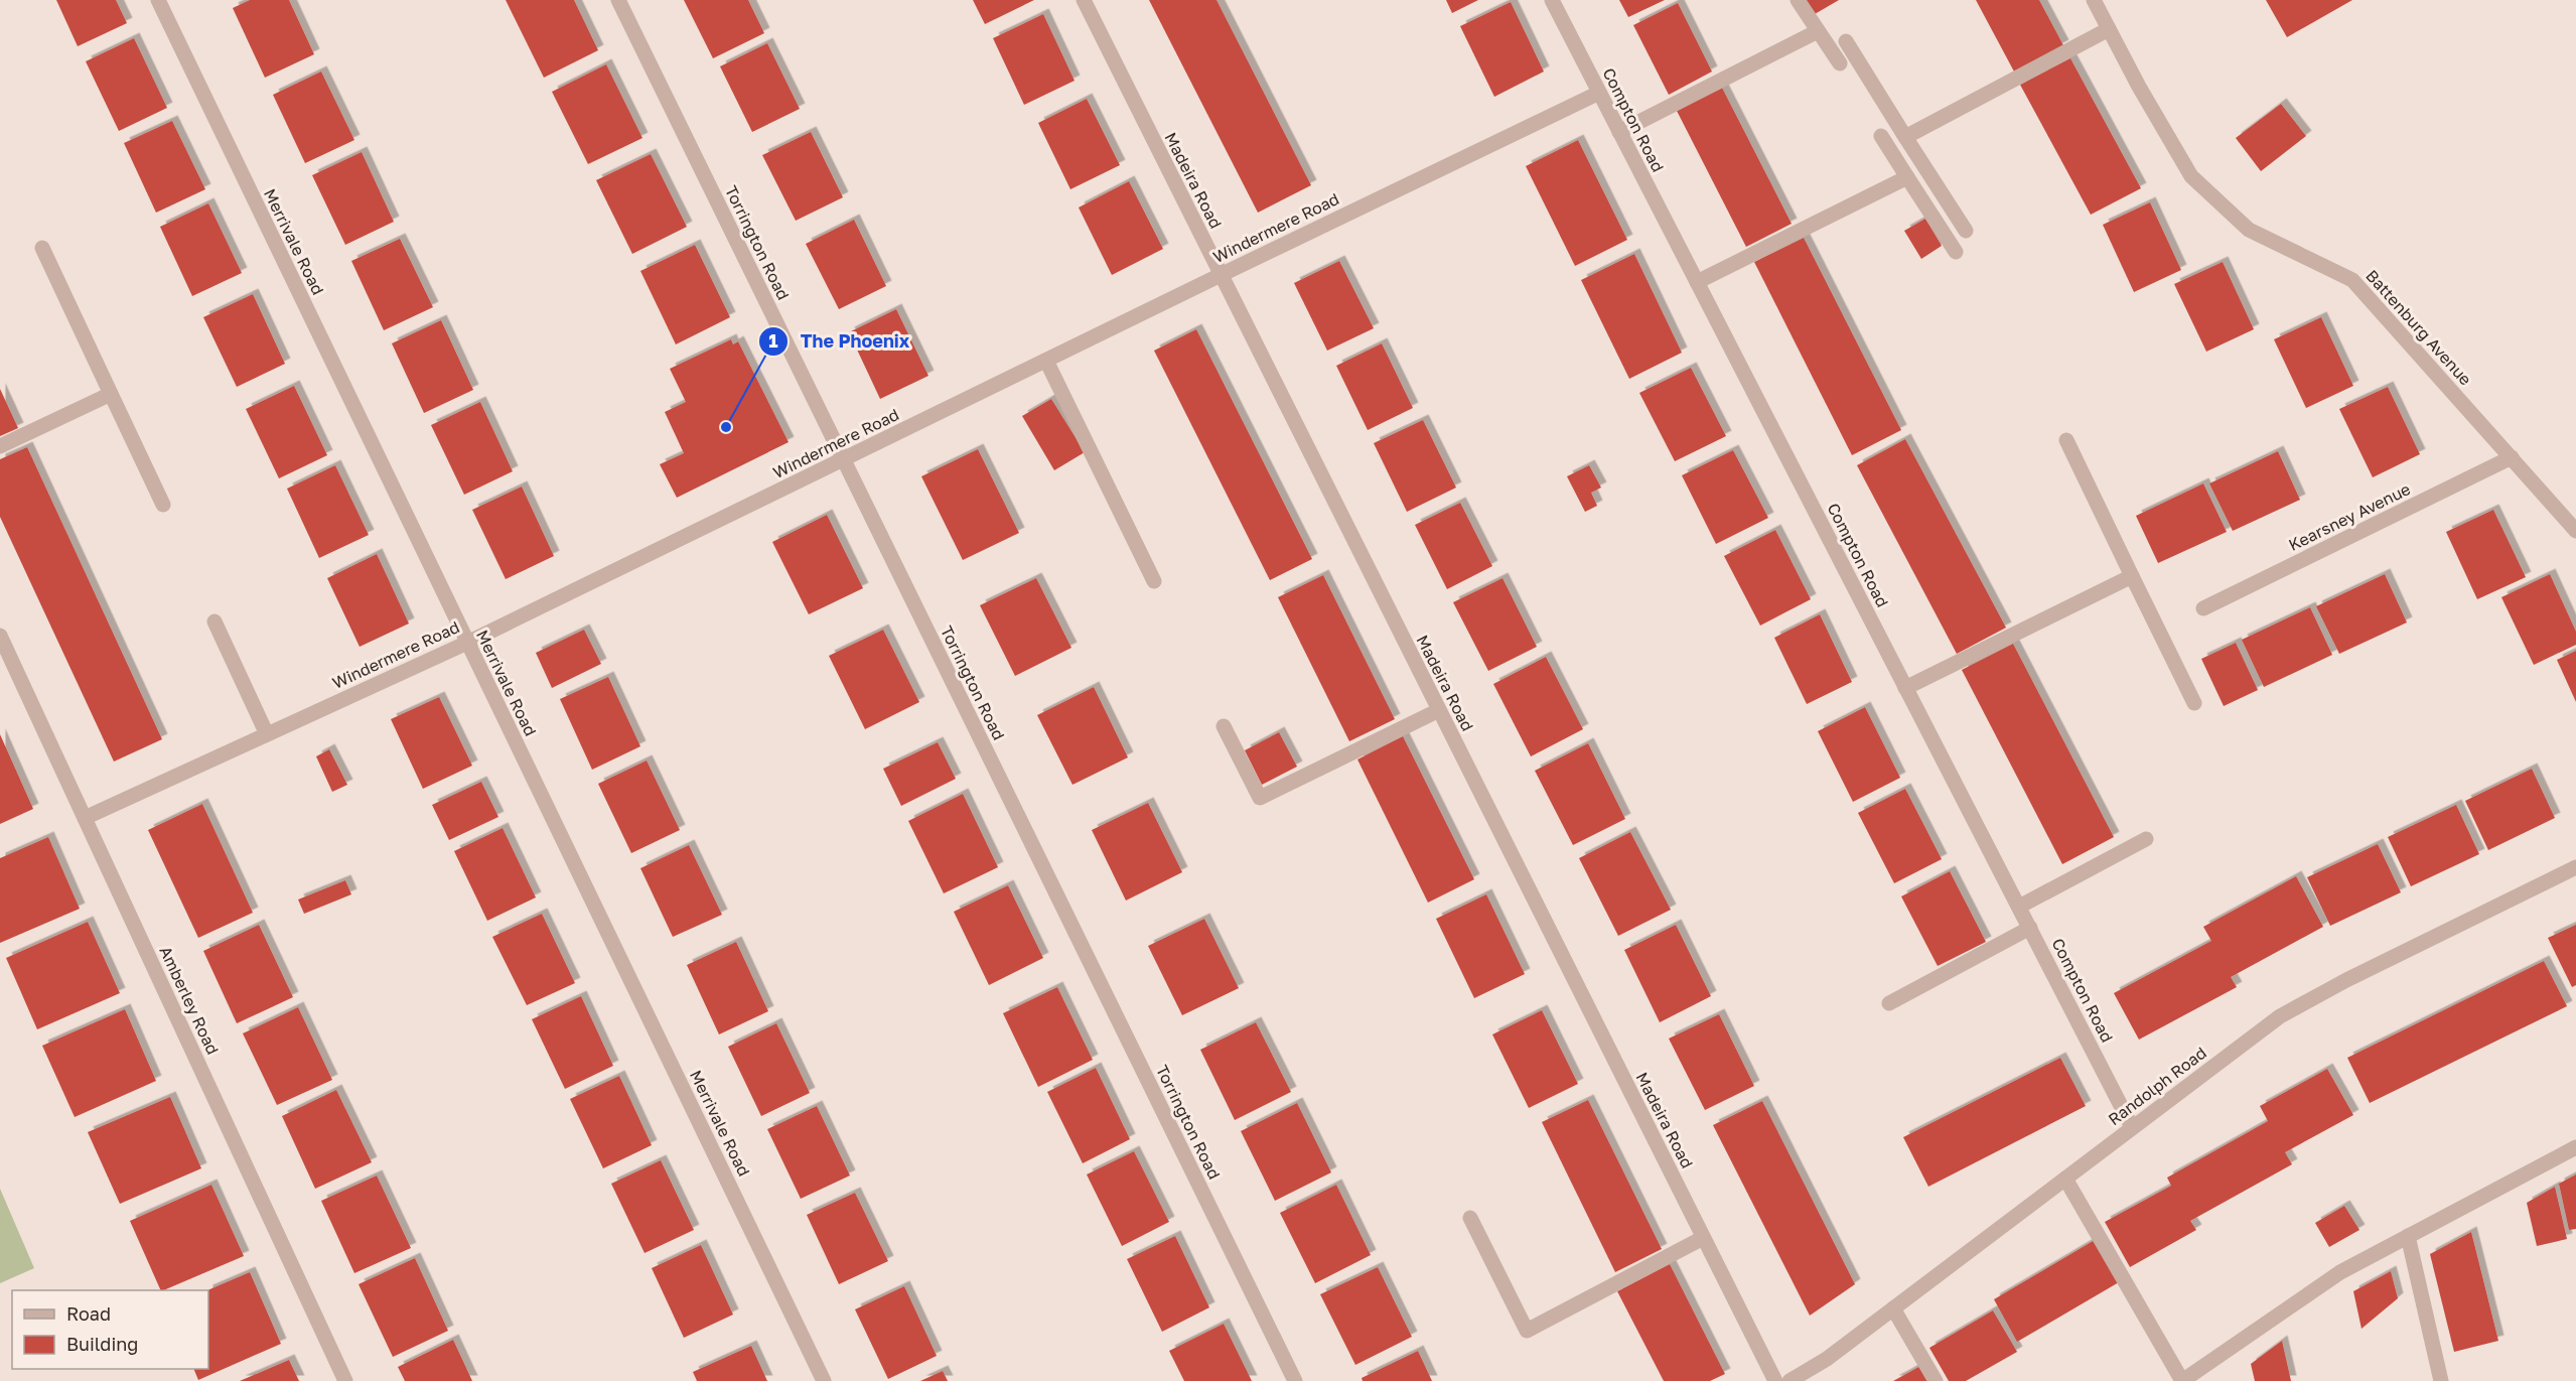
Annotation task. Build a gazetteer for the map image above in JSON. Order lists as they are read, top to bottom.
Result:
{
  "streets": {
    "street": [
      "Compton Road",
      "Madeira Road",
      "Windermere Road",
      "Merrivale Road",
      "Torrington Road",
      "Battenburg Avenue",
      "Kearsney Avenue",
      "Amberley Road",
      "Randolph Road"
    ]
  },
  "crossings": [
    ["Compton Road", "Windermere Road"],
    ["Compton Road", "Randolph Road"],
    ["Madeira Road", "Windermere Road"],
    ["Windermere Road", "Merrivale Road"],
    ["Windermere Road", "Torrington Road"],
    ["Windermere Road", "Amberley Road"],
    ["Battenburg Avenue", "Kearsney Avenue"]
  ],
  "places": ["The Phoenix"],
  "legend": ["Road", "Building"]
}
